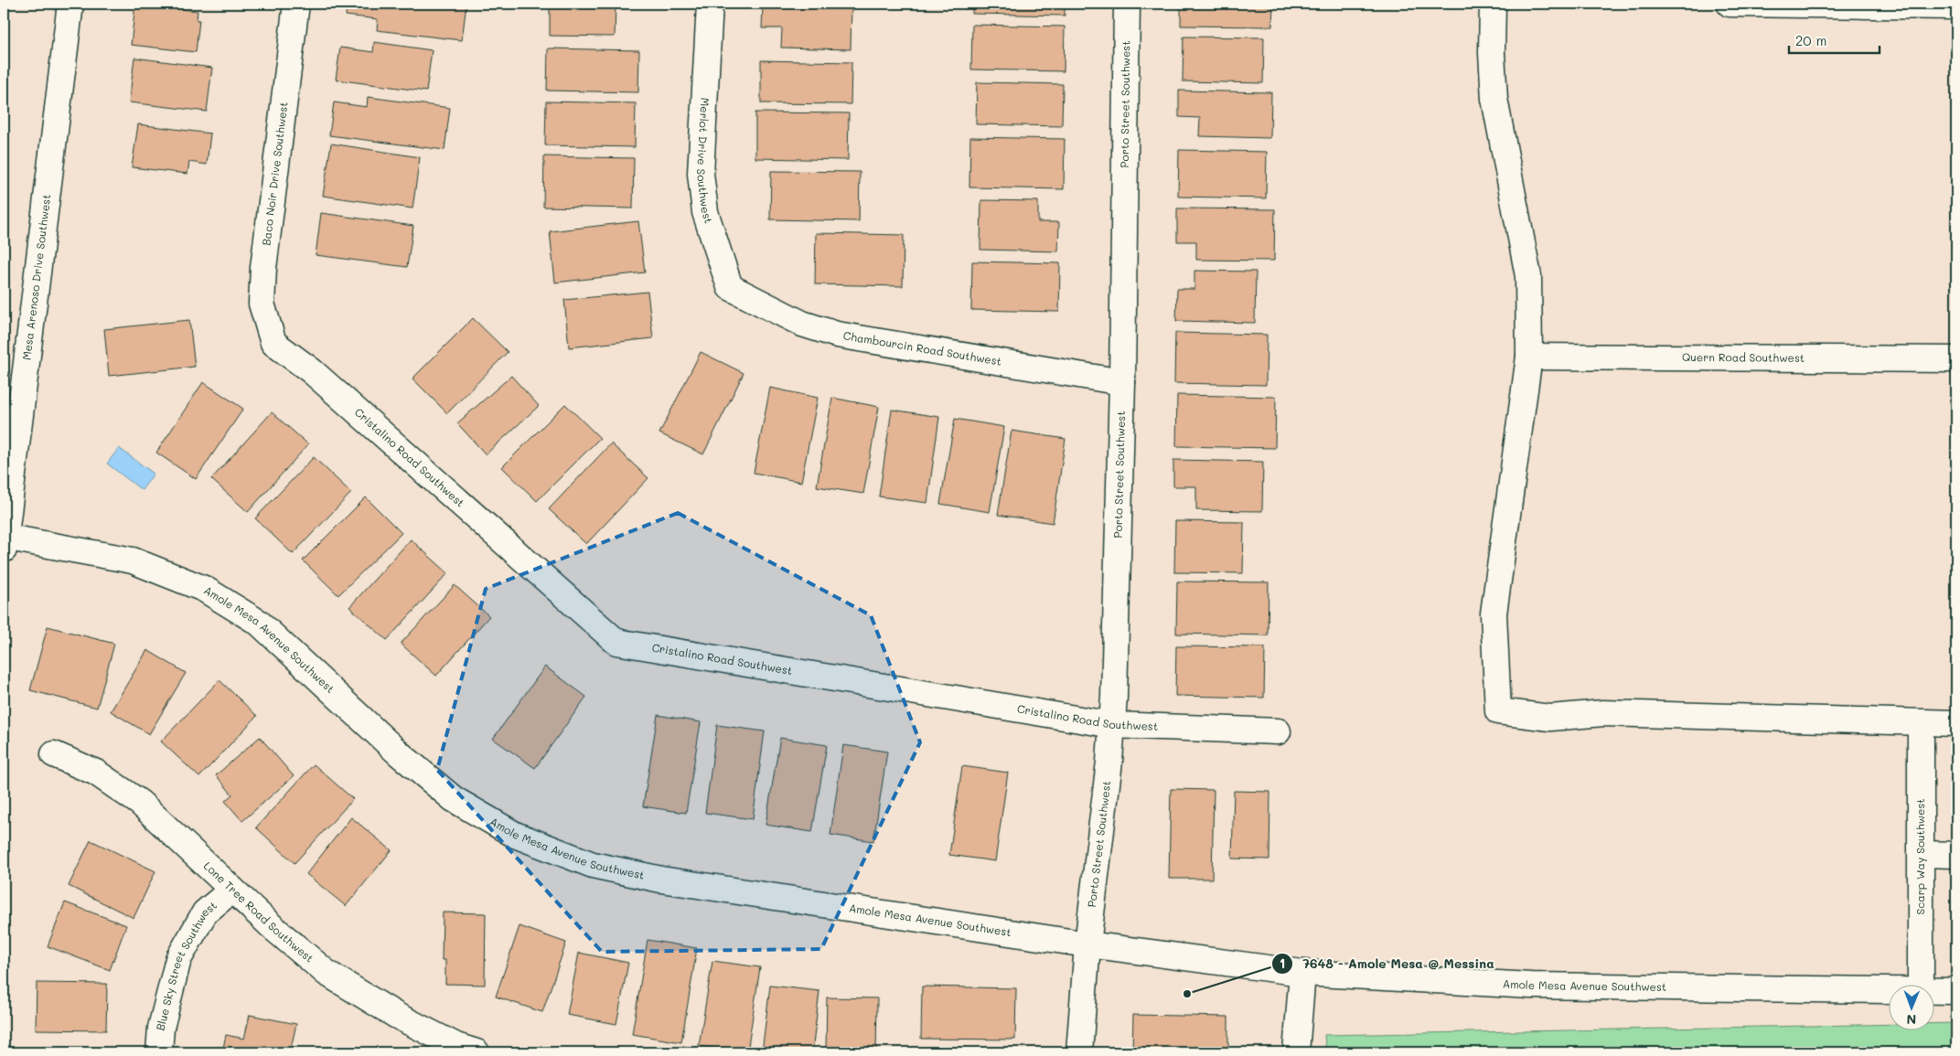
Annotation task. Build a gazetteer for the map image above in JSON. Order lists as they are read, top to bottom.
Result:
{
  "streets": {
    "street": [
      "Porto Street Southwest",
      "Merlot Drive Southwest",
      "Baco Noir Drive Southwest",
      "Mesa Arenoso Drive Southwest",
      "Chambourcin Road Southwest",
      "Quern Road Southwest",
      "Cristalino Road Southwest",
      "Amole Mesa Avenue Southwest",
      "Scarp Way Southwest",
      "Lone Tree Road Southwest",
      "Blue Sky Street Southwest"
    ]
  },
  "crossings": [
    ["Porto Street Southwest", "Chambourcin Road Southwest"],
    ["Porto Street Southwest", "Cristalino Road Southwest"],
    ["Porto Street Southwest", "Amole Mesa Avenue Southwest"],
    ["Merlot Drive Southwest", "Chambourcin Road Southwest"],
    ["Baco Noir Drive Southwest", "Cristalino Road Southwest"],
    ["Mesa Arenoso Drive Southwest", "Amole Mesa Avenue Southwest"],
    ["Lone Tree Road Southwest", "Blue Sky Street Southwest"]
  ],
  "places": ["7648 - Amole Mesa @ Messina"],
  "scale_bar": "20 m",
  "north": "bottom"
}
